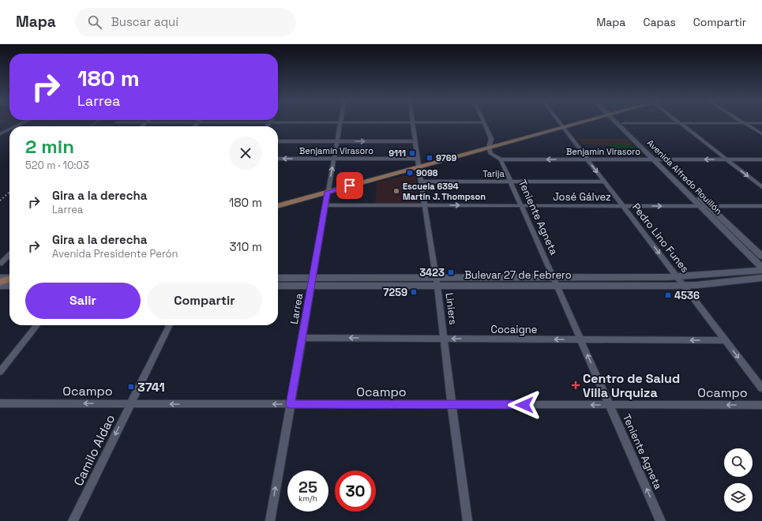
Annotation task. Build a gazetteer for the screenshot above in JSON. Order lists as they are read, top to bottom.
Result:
{
  "streets": {
    "main road": ["Avenida Alfredo Rouillón", "Bulevar 27 de Febrero"],
    "street": [
      "Benjamín Virasoro",
      "Tarija",
      "José Gálvez",
      "Teniente Agneta",
      "Pedro Lino Funes",
      "Larrea",
      "Liniers",
      "Cocaigne",
      "Ocampo",
      "Camilo Aldao"
    ]
  },
  "crossings": [
    ["Benjamín Virasoro", "Avenida Alfredo Rouillón"],
    ["Benjamín Virasoro", "Teniente Agneta"],
    ["Benjamín Virasoro", "Pedro Lino Funes"],
    ["Benjamín Virasoro", "Larrea"],
    ["Benjamín Virasoro", "Liniers"],
    ["Tarija", "Teniente Agneta"],
    ["Tarija", "Pedro Lino Funes"],
    ["Tarija", "Liniers"],
    ["Avenida Alfredo Rouillón", "José Gálvez"],
    ["José Gálvez", "Teniente Agneta"],
    ["José Gálvez", "Pedro Lino Funes"],
    ["José Gálvez", "Larrea"],
    ["José Gálvez", "Liniers"],
    ["Teniente Agneta", "Bulevar 27 de Febrero"],
    ["Teniente Agneta", "Cocaigne"],
    ["Teniente Agneta", "Ocampo"],
    ["Pedro Lino Funes", "Bulevar 27 de Febrero"],
    ["Pedro Lino Funes", "Cocaigne"],
    ["Bulevar 27 de Febrero", "Larrea"],
    ["Bulevar 27 de Febrero", "Liniers"],
    ["Larrea", "Cocaigne"],
    ["Larrea", "Ocampo"],
    ["Liniers", "Cocaigne"],
    ["Liniers", "Ocampo"],
    ["Ocampo", "Camilo Aldao"]
  ],
  "one_way": [
    "José Gálvez",
    "Teniente Agneta",
    "Pedro Lino Funes",
    "Larrea",
    "Cocaigne",
    "Ocampo",
    "Camilo Aldao"
  ],
  "places": {
    "transit": [
      "9111",
      "9769",
      "9098",
      "3423",
      "7259",
      "4536",
      "3741"
    ],
    "other": ["Escuela 6394 Martín J. Thompson"],
    "health": ["Centro de Salud Villa Urquiza"]
  },
  "page": {
    "header": "Mapa",
    "search": "Buscar aquí",
    "nav": ["Mapa", "Capas", "Compartir"],
    "turn": ["180 m", "Larrea"],
    "heading": ["2 min", "520 m · 10:03"],
    "list": [
      {
        "name": "Gira a la derecha",
        "note": "Larrea",
        "value": "180 m"
      },
      {
        "name": "Gira a la derecha",
        "note": "Avenida Presidente Perón",
        "value": "310 m"
      }
    ],
    "buttons": ["Salir", "Compartir"],
    "speed": "25 km/h",
    "limit": "30"
  }
}
